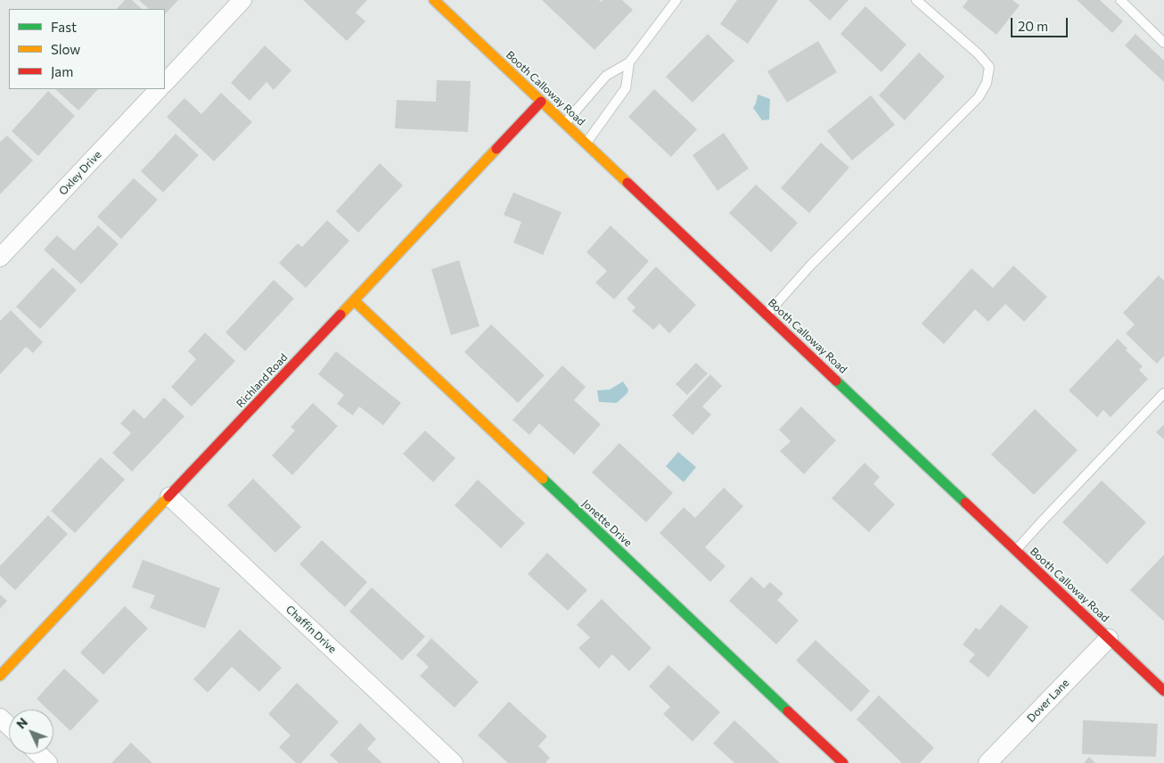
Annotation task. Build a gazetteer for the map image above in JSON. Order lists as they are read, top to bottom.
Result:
{
  "streets": {
    "street": [
      "Booth Calloway Road",
      "Oxley Drive",
      "Richland Road",
      "Jonette Drive",
      "Chaffin Drive",
      "Dover Lane"
    ]
  },
  "crossings": [
    ["Booth Calloway Road", "Richland Road"],
    ["Booth Calloway Road", "Dover Lane"],
    ["Richland Road", "Jonette Drive"],
    ["Richland Road", "Chaffin Drive"]
  ],
  "legend": ["Fast", "Slow", "Jam"],
  "scale_bar": "20 m",
  "north": "top left"
}
